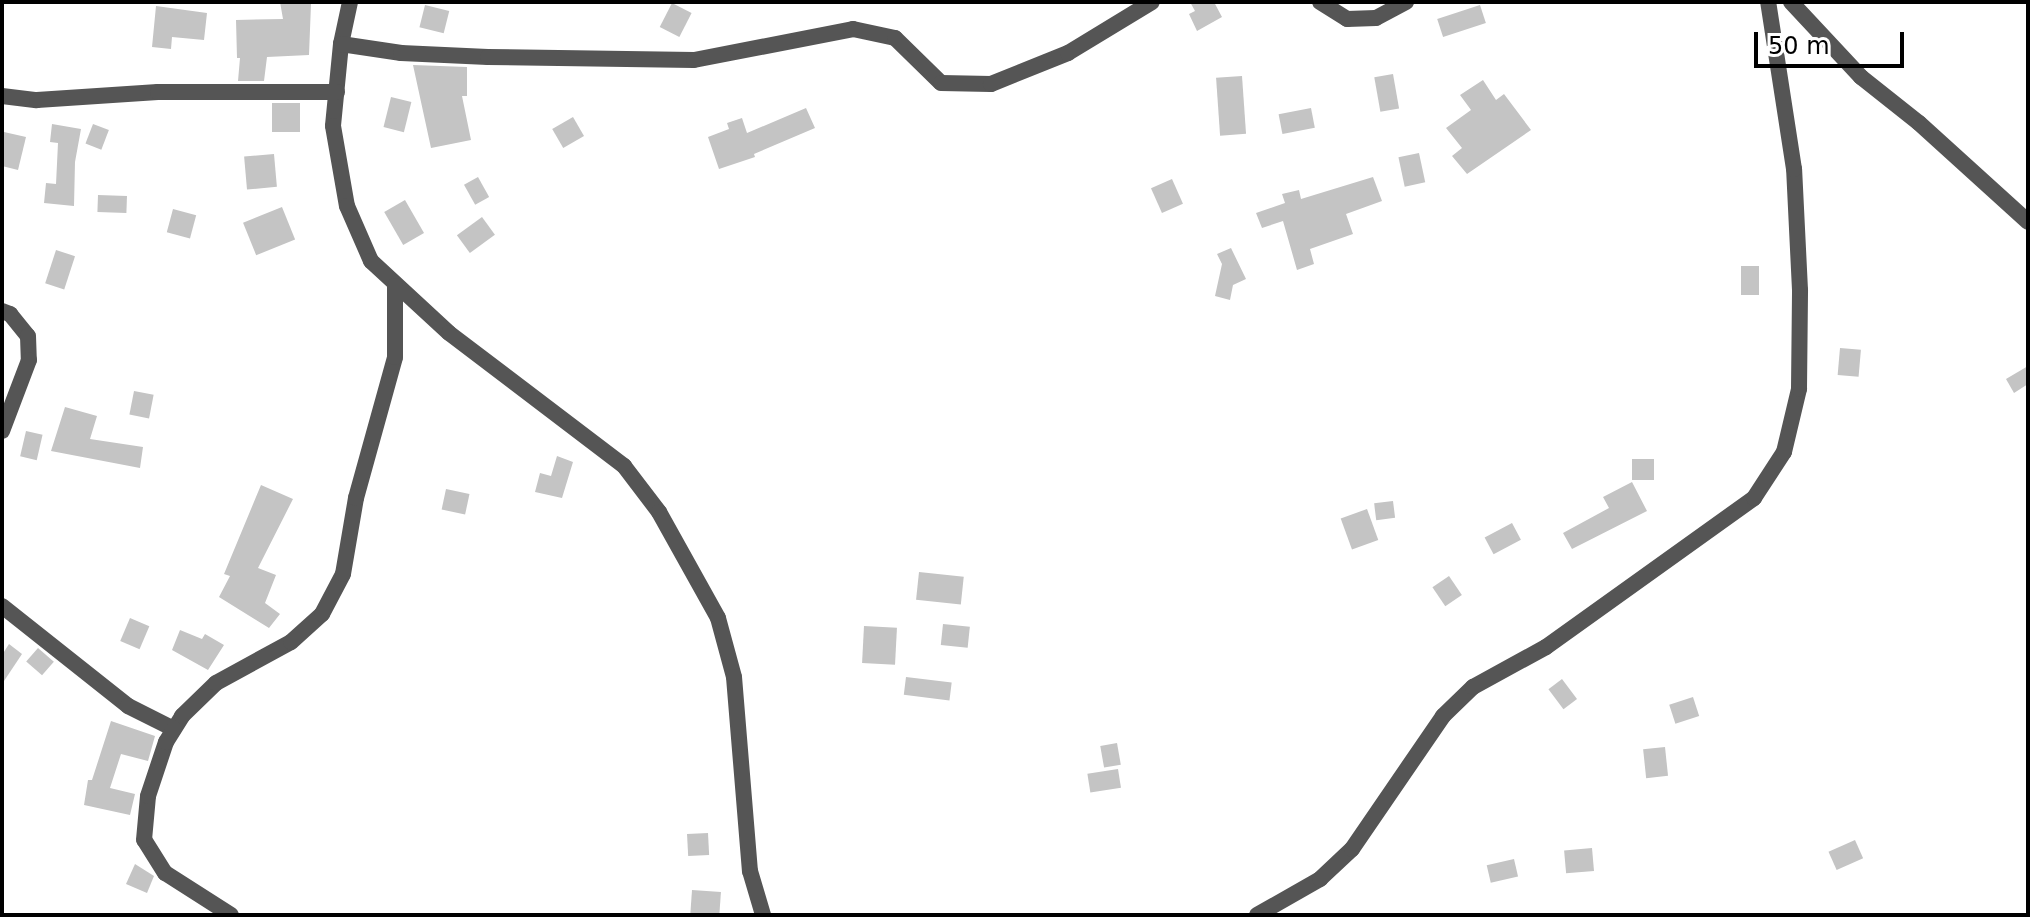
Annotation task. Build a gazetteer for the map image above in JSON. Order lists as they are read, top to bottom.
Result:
{
  "scale_bar": "50 m"
}
